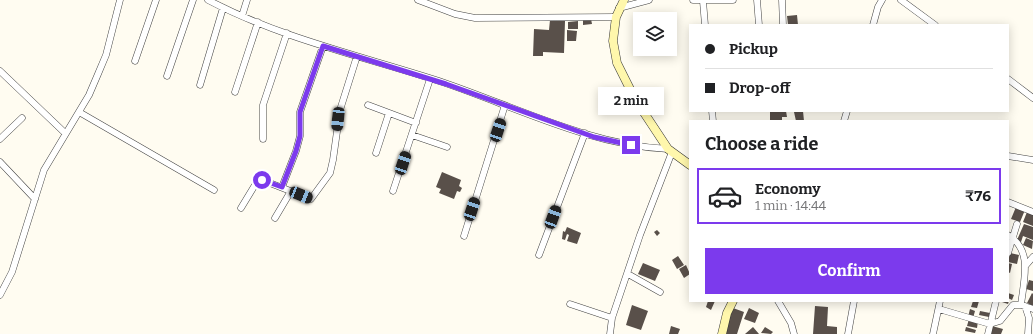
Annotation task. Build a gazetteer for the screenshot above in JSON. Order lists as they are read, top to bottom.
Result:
{
  "page": {
    "banner": ["Pickup", "Drop-off"],
    "bubble": "2 min",
    "heading": "Choose a ride",
    "list": [
      {
        "name": "Economy",
        "note": "1 min · 14:44",
        "value": "₹76"
      }
    ],
    "buttons": "Confirm"
  }
}
